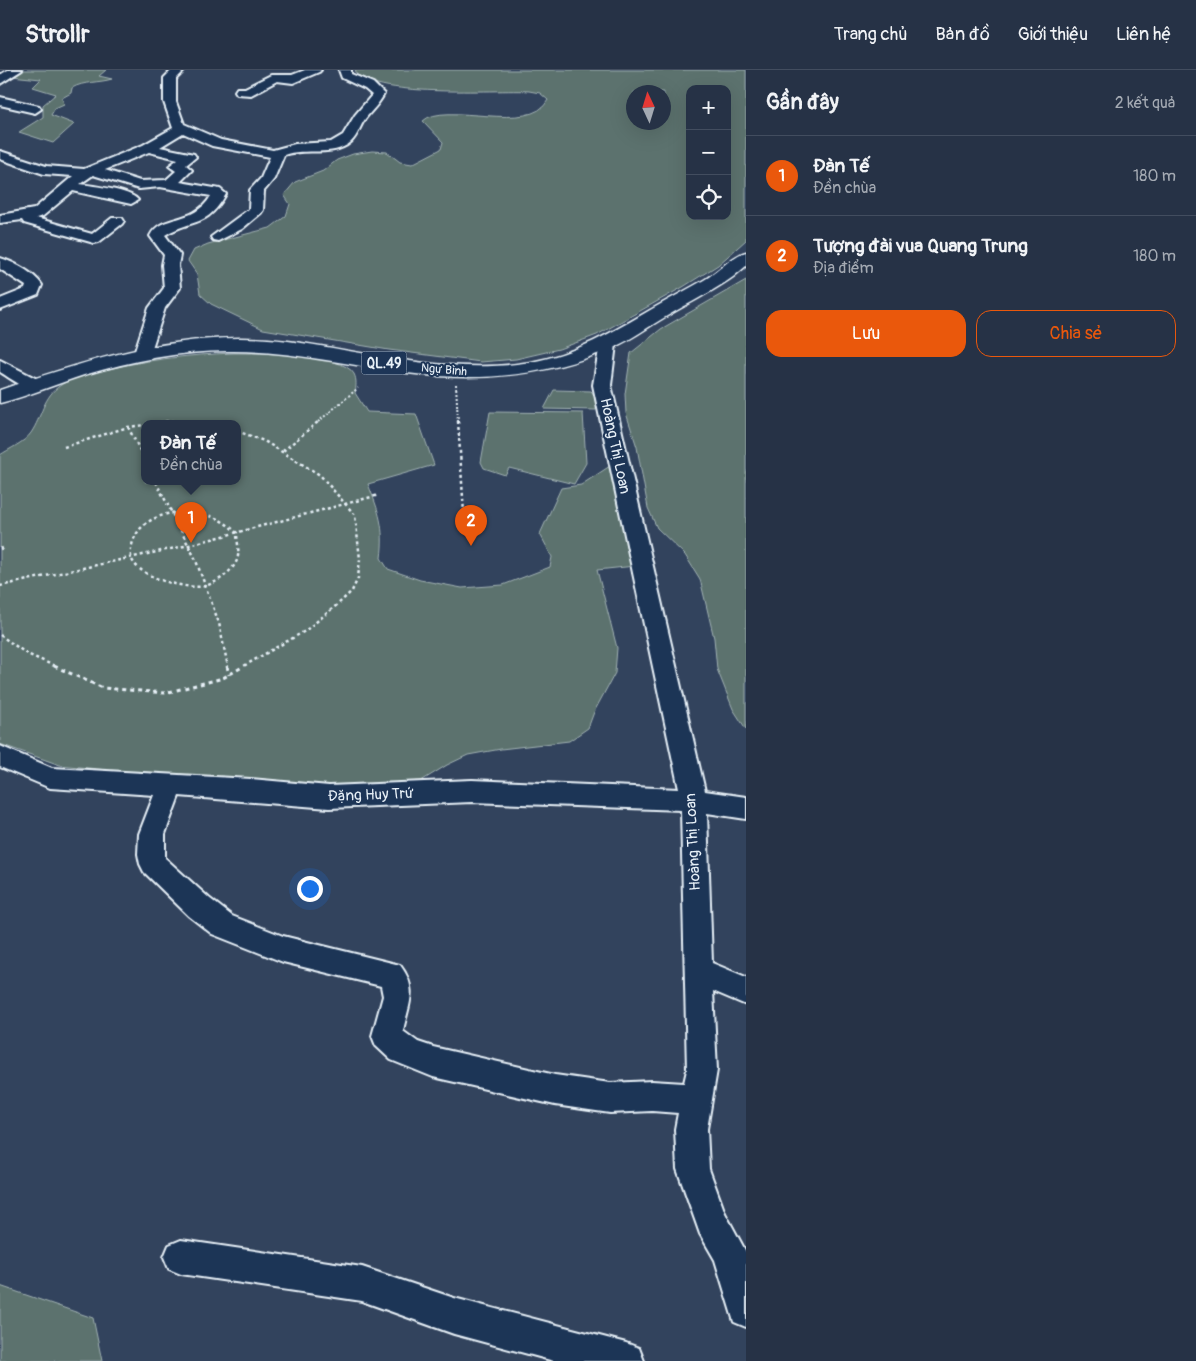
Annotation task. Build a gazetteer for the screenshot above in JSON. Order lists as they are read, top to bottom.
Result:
{
  "streets": {
    "highway": ["QL.49", "Ngự Bình"],
    "street": ["Hoàng Thị Loan", "Đặng Huy Trứ"]
  },
  "crossings": [
    ["Ngự Bình", "Hoàng Thị Loan"],
    ["Hoàng Thị Loan", "Đặng Huy Trứ"]
  ],
  "north": "top",
  "page": {
    "header": "Strollr",
    "nav": [
      "Trang chủ",
      "Bản đồ",
      "Giới thiệu",
      "Liên hệ"
    ],
    "heading": ["Gần đây", "2 kết quả"],
    "map_buttons": ["+", "−"],
    "list": [
      {
        "mark": "1",
        "name": "Đàn Tế",
        "note": "Đền chùa",
        "value": "180 m"
      },
      {
        "mark": "2",
        "name": "Tượng đài vua Quang Trung",
        "note": "Địa điểm",
        "value": "180 m"
      }
    ],
    "buttons": ["Lưu", "Chia sẻ"],
    "popup": ["Đàn Tế", "Đền chùa"],
    "pins": ["1", "2"]
  }
}
